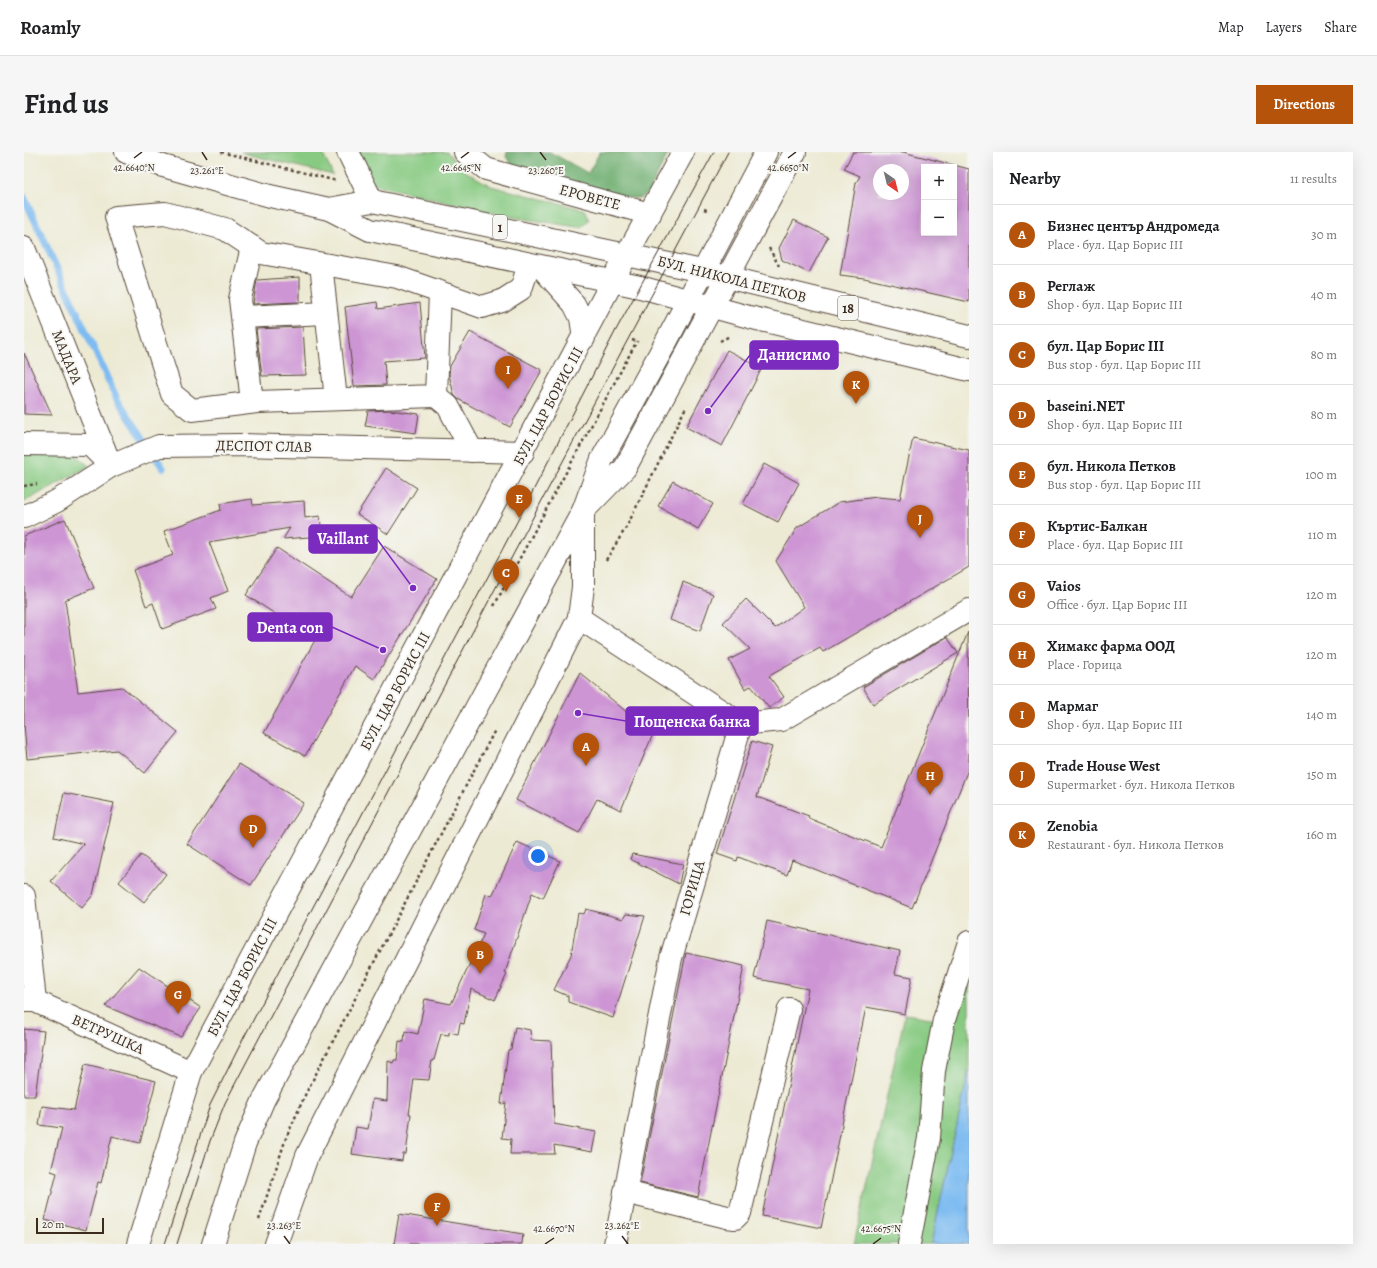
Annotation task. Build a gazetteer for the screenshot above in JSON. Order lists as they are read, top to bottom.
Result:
{
  "streets": {
    "main road": [
      "ЕРОВЕТЕ",
      "1",
      "БУЛ. НИКОЛА ПЕТКОВ",
      "18",
      "МАДАРА",
      "БУЛ. ЦАР БОРИС III",
      "ДЕСПОТ СЛАВ",
      "ГОРИЦА",
      "ВЕТРУШКА"
    ]
  },
  "crossings": [
    ["ЕРОВЕТЕ", "БУЛ. ЦАР БОРИС III"],
    ["БУЛ. НИКОЛА ПЕТКОВ", "БУЛ. ЦАР БОРИС III"],
    ["МАДАРА", "ДЕСПОТ СЛАВ"],
    ["БУЛ. ЦАР БОРИС III", "ДЕСПОТ СЛАВ"],
    ["БУЛ. ЦАР БОРИС III", "ВЕТРУШКА"]
  ],
  "places": [
    "Данисимо",
    "Vaillant",
    "Denta con",
    "Пощенска банка"
  ],
  "scale_bar": "20 m",
  "north": "bottom right",
  "page": {
    "header": "Roamly",
    "nav": ["Map", "Layers", "Share"],
    "title": "Find us",
    "buttons": "Directions",
    "heading": ["Nearby", "11 results"],
    "map_buttons": ["+", "−"],
    "list": [
      {
        "mark": "A",
        "name": "Бизнес център Андромеда",
        "note": "Place · бул. Цар Борис III",
        "value": "30 m"
      },
      {
        "mark": "B",
        "name": "Реглаж",
        "note": "Shop · бул. Цар Борис III",
        "value": "40 m"
      },
      {
        "mark": "C",
        "name": "бул. Цар Борис ІІІ",
        "note": "Bus stop · бул. Цар Борис III",
        "value": "80 m"
      },
      {
        "mark": "D",
        "name": "baseini.NET",
        "note": "Shop · бул. Цар Борис III",
        "value": "80 m"
      },
      {
        "mark": "E",
        "name": "бул. Никола Петков",
        "note": "Bus stop · бул. Цар Борис III",
        "value": "100 m"
      },
      {
        "mark": "F",
        "name": "Къртис-Балкан",
        "note": "Place · бул. Цар Борис III",
        "value": "110 m"
      },
      {
        "mark": "G",
        "name": "Vaios",
        "note": "Office · бул. Цар Борис III",
        "value": "120 m"
      },
      {
        "mark": "H",
        "name": "Химакс фарма ООД",
        "note": "Place · Горица",
        "value": "120 m"
      },
      {
        "mark": "I",
        "name": "Мармаг",
        "note": "Shop · бул. Цар Борис III",
        "value": "140 m"
      },
      {
        "mark": "J",
        "name": "Trade House West",
        "note": "Supermarket · бул. Никола Петков",
        "value": "150 m"
      },
      {
        "mark": "K",
        "name": "Zenobia",
        "note": "Restaurant · бул. Никола Петков",
        "value": "160 m"
      }
    ],
    "pins": [
      "I",
      "K",
      "E",
      "J",
      "C",
      "A",
      "H",
      "D",
      "B",
      "G",
      "F"
    ],
    "scale": "20 m"
  },
  "coordinates": [
    "42.6640°N",
    "42.6645°N",
    "42.6650°N",
    "23.261°E",
    "23.260°E",
    "23.263°E",
    "23.262°E",
    "42.6670°N",
    "42.6675°N"
  ]
}
